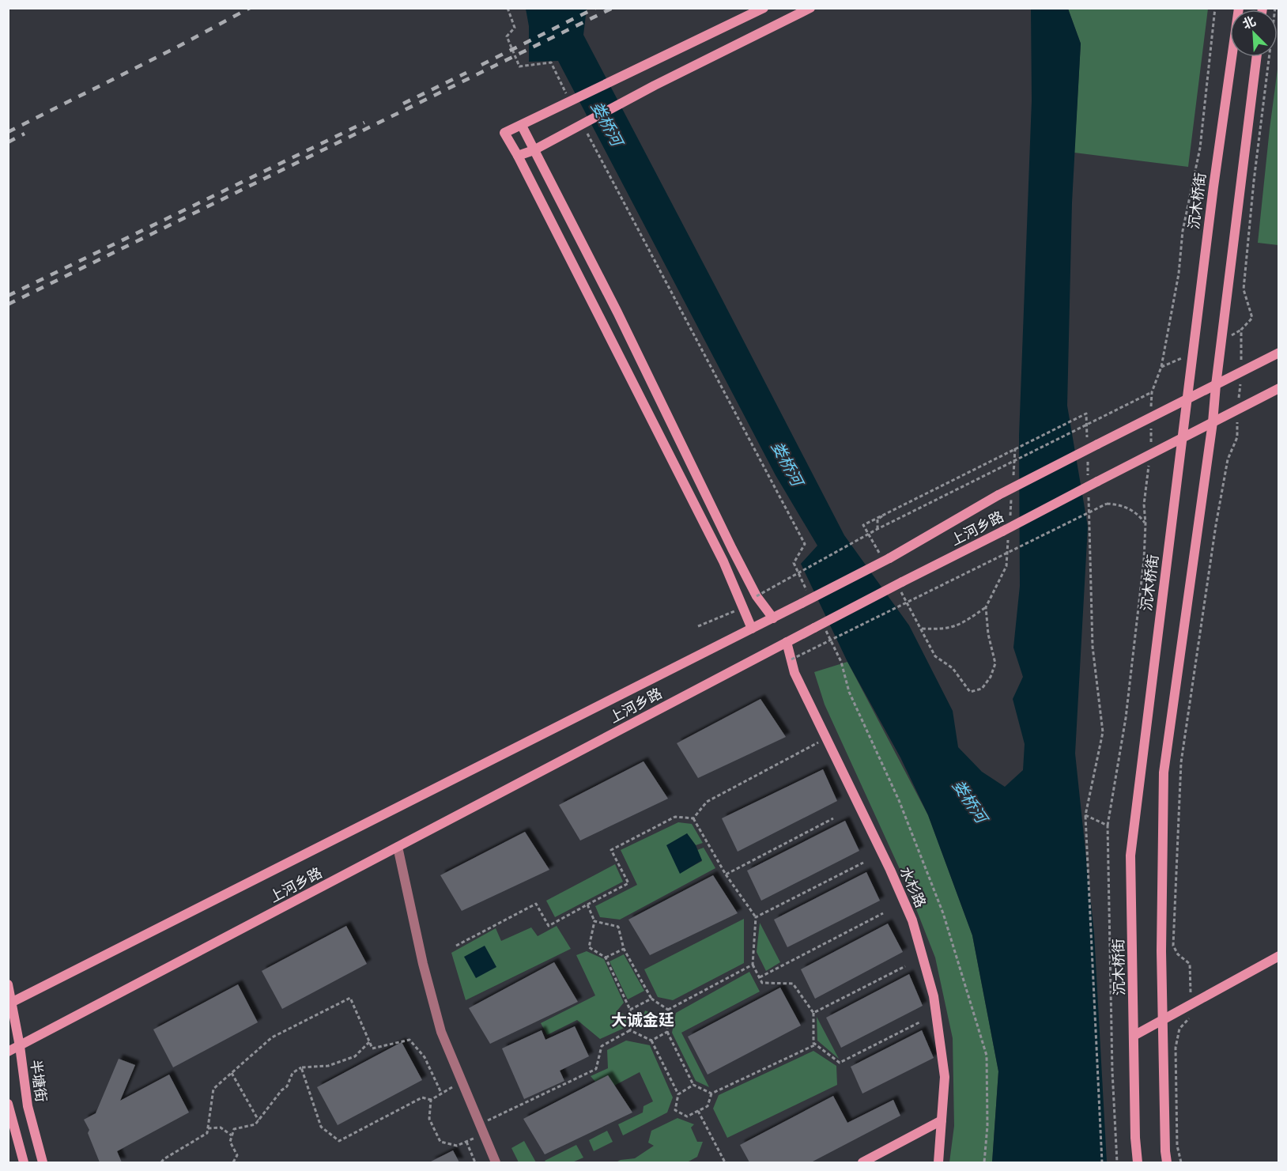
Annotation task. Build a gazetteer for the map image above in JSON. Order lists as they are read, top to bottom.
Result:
{
  "streets": {
    "street": [
      "沉木桥街",
      "上河乡路",
      "水杉路",
      "半塘街"
    ]
  },
  "crossings": [
    ["沉木桥街", "上河乡路"],
    ["上河乡路", "水杉路"],
    ["上河乡路", "半塘街"]
  ],
  "districts": ["大诚金廷"],
  "water": ["娄桥河"],
  "north": "top left"
}
